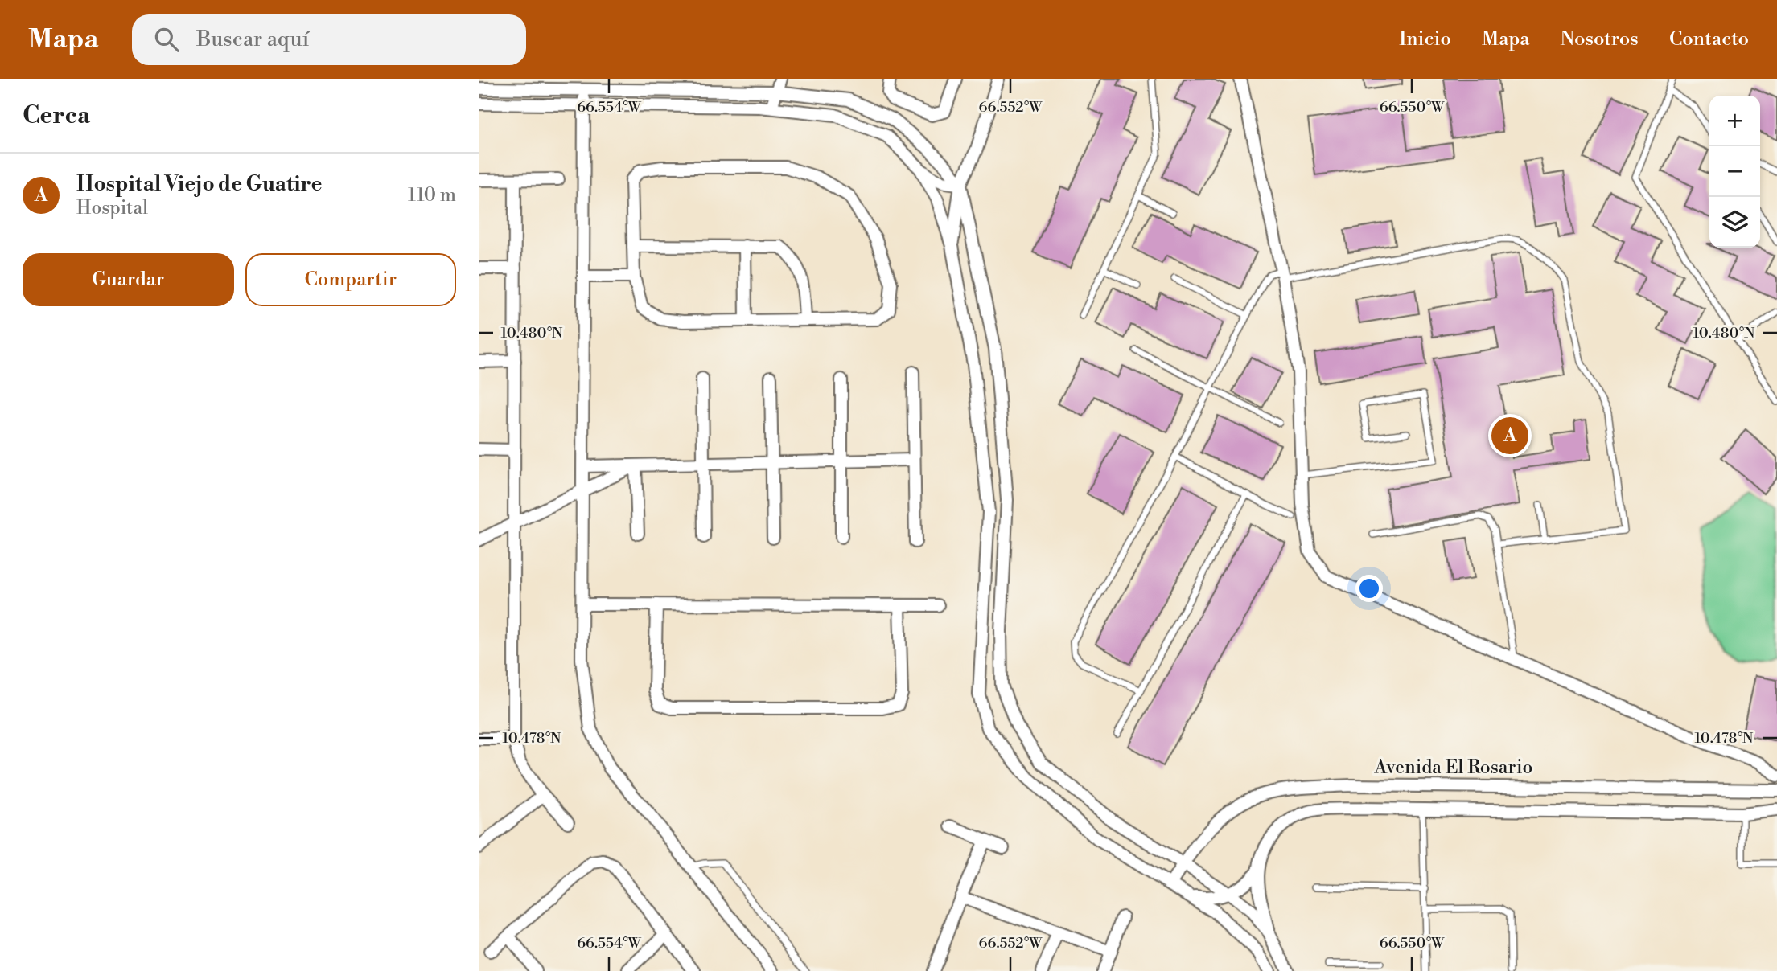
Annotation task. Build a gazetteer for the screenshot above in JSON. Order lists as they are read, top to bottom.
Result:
{
  "streets": {
    "street": ["Avenida El Rosario"]
  },
  "page": {
    "header": "Mapa",
    "search": "Buscar aquí",
    "nav": [
      "Inicio",
      "Mapa",
      "Nosotros",
      "Contacto"
    ],
    "heading": "Cerca",
    "map_buttons": ["+", "−"],
    "list": [
      {
        "mark": "A",
        "name": "Hospital Viejo de Guatire",
        "note": "Hospital",
        "value": "110 m"
      }
    ],
    "buttons": ["Guardar", "Compartir"],
    "pins": "A"
  },
  "coordinates": [
    "66.554°W",
    "66.552°W",
    "66.550°W",
    "10.480°N",
    "10.478°N"
  ]
}
